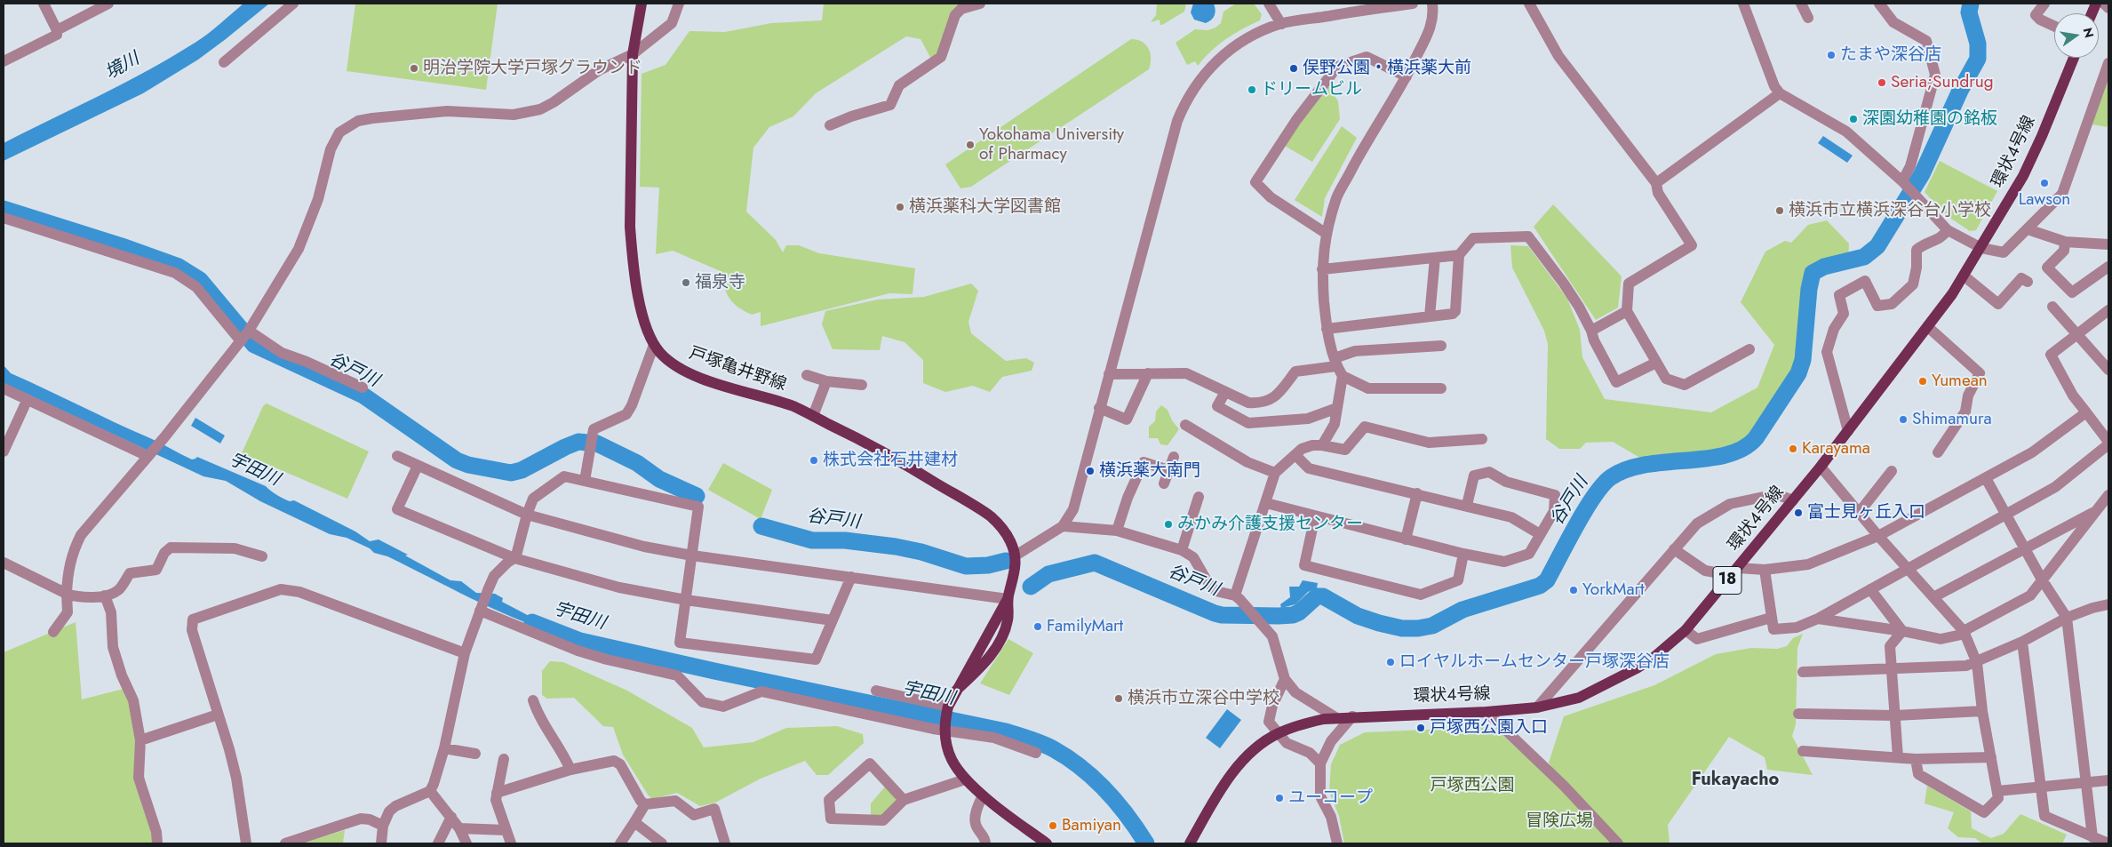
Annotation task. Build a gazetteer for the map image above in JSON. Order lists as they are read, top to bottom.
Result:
{
  "streets": {
    "main road": ["環状4号線", "戸塚亀井野線", "18"]
  },
  "districts": ["Fukayacho"],
  "water": ["境川", "谷戸川", "宇田川"],
  "parks": ["戸塚西公園", "冒険広場"],
  "places": [
    "たまや深谷店",
    "明治学院大学戸塚グラウンド",
    "俣野公園・横浜薬大前",
    "Seria;Sundrug",
    "ドリームビル",
    "深園幼稚園の銘板",
    "Yokohama University of Pharmacy",
    "Lawson",
    "横浜薬科大学図書館",
    "横浜市立横浜深谷台小学校",
    "福泉寺",
    "Yumean",
    "Shimamura",
    "Karayama",
    "株式会社石井建材",
    "横浜薬大南門",
    "富士見ヶ丘入口",
    "みかみ介護支援センター",
    "YorkMart",
    "FamilyMart",
    "ロイヤルホームセンター戸塚深谷店",
    "横浜市立深谷中学校",
    "戸塚西公園入口",
    "ユーコープ",
    "Bamiyan"
  ],
  "north": "right"
}
